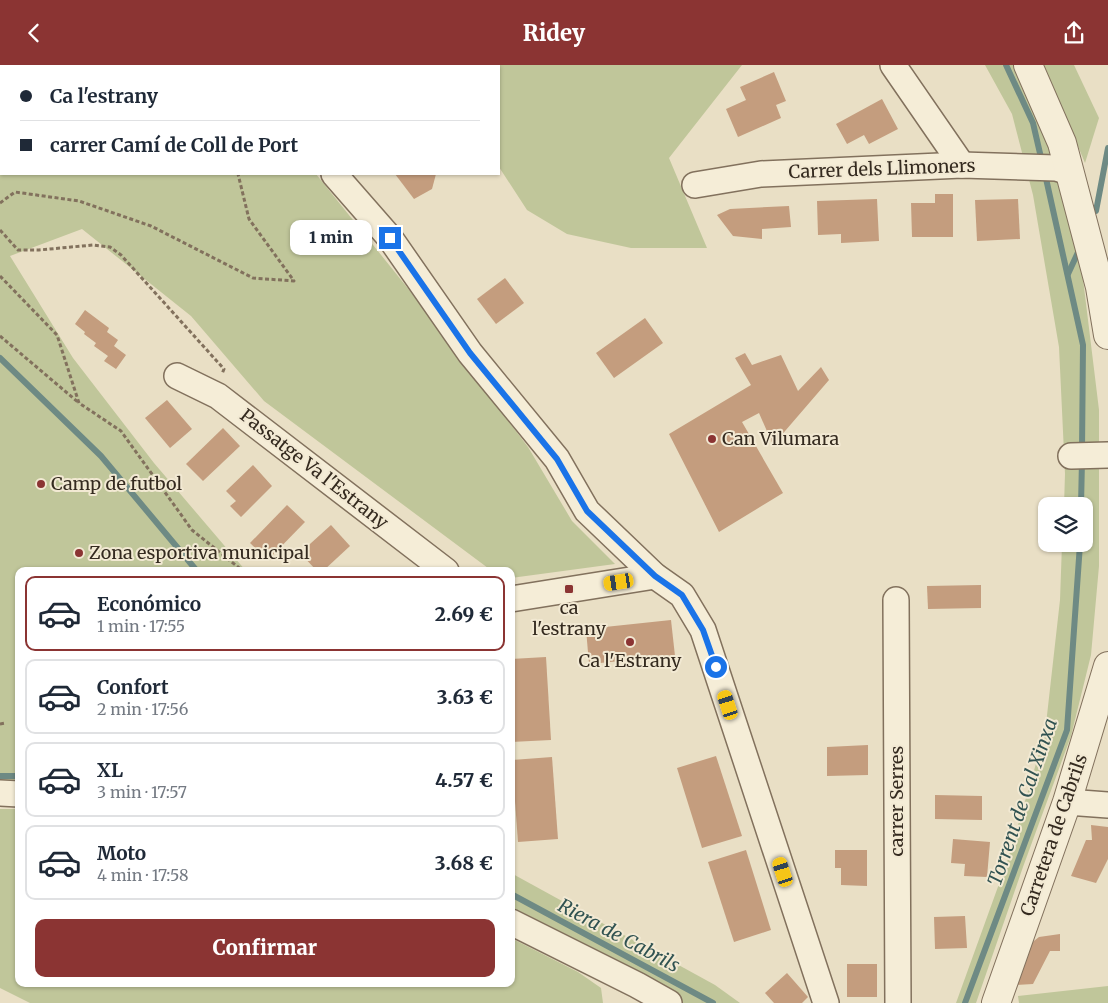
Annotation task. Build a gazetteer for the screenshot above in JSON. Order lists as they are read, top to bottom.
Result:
{
  "streets": {
    "street": [
      "Carrer dels Llimoners",
      "Passatge Va l'Estrany",
      "carrer Serres",
      "Carretera de Cabrils"
    ]
  },
  "water": ["Torrent de Cal Xinxa", "Riera de Cabrils"],
  "places": {
    "other": [
      "Can Vilumara",
      "Camp de futbol",
      "Zona esportiva municipal",
      "Ca l'Estrany"
    ],
    "transit": ["ca l'estrany"]
  },
  "page": {
    "header": "Ridey",
    "banner": ["Ca l'estrany", "carrer Camí de Coll de Port"],
    "bubble": "1 min",
    "list": [
      {
        "name": "Económico",
        "note": "1 min · 17:55",
        "value": "2.69 €"
      },
      {
        "name": "Confort",
        "note": "2 min · 17:56",
        "value": "3.63 €"
      },
      {
        "name": "XL",
        "note": "3 min · 17:57",
        "value": "4.57 €"
      },
      {
        "name": "Moto",
        "note": "4 min · 17:58",
        "value": "3.68 €"
      }
    ],
    "buttons": "Confirmar"
  }
}
